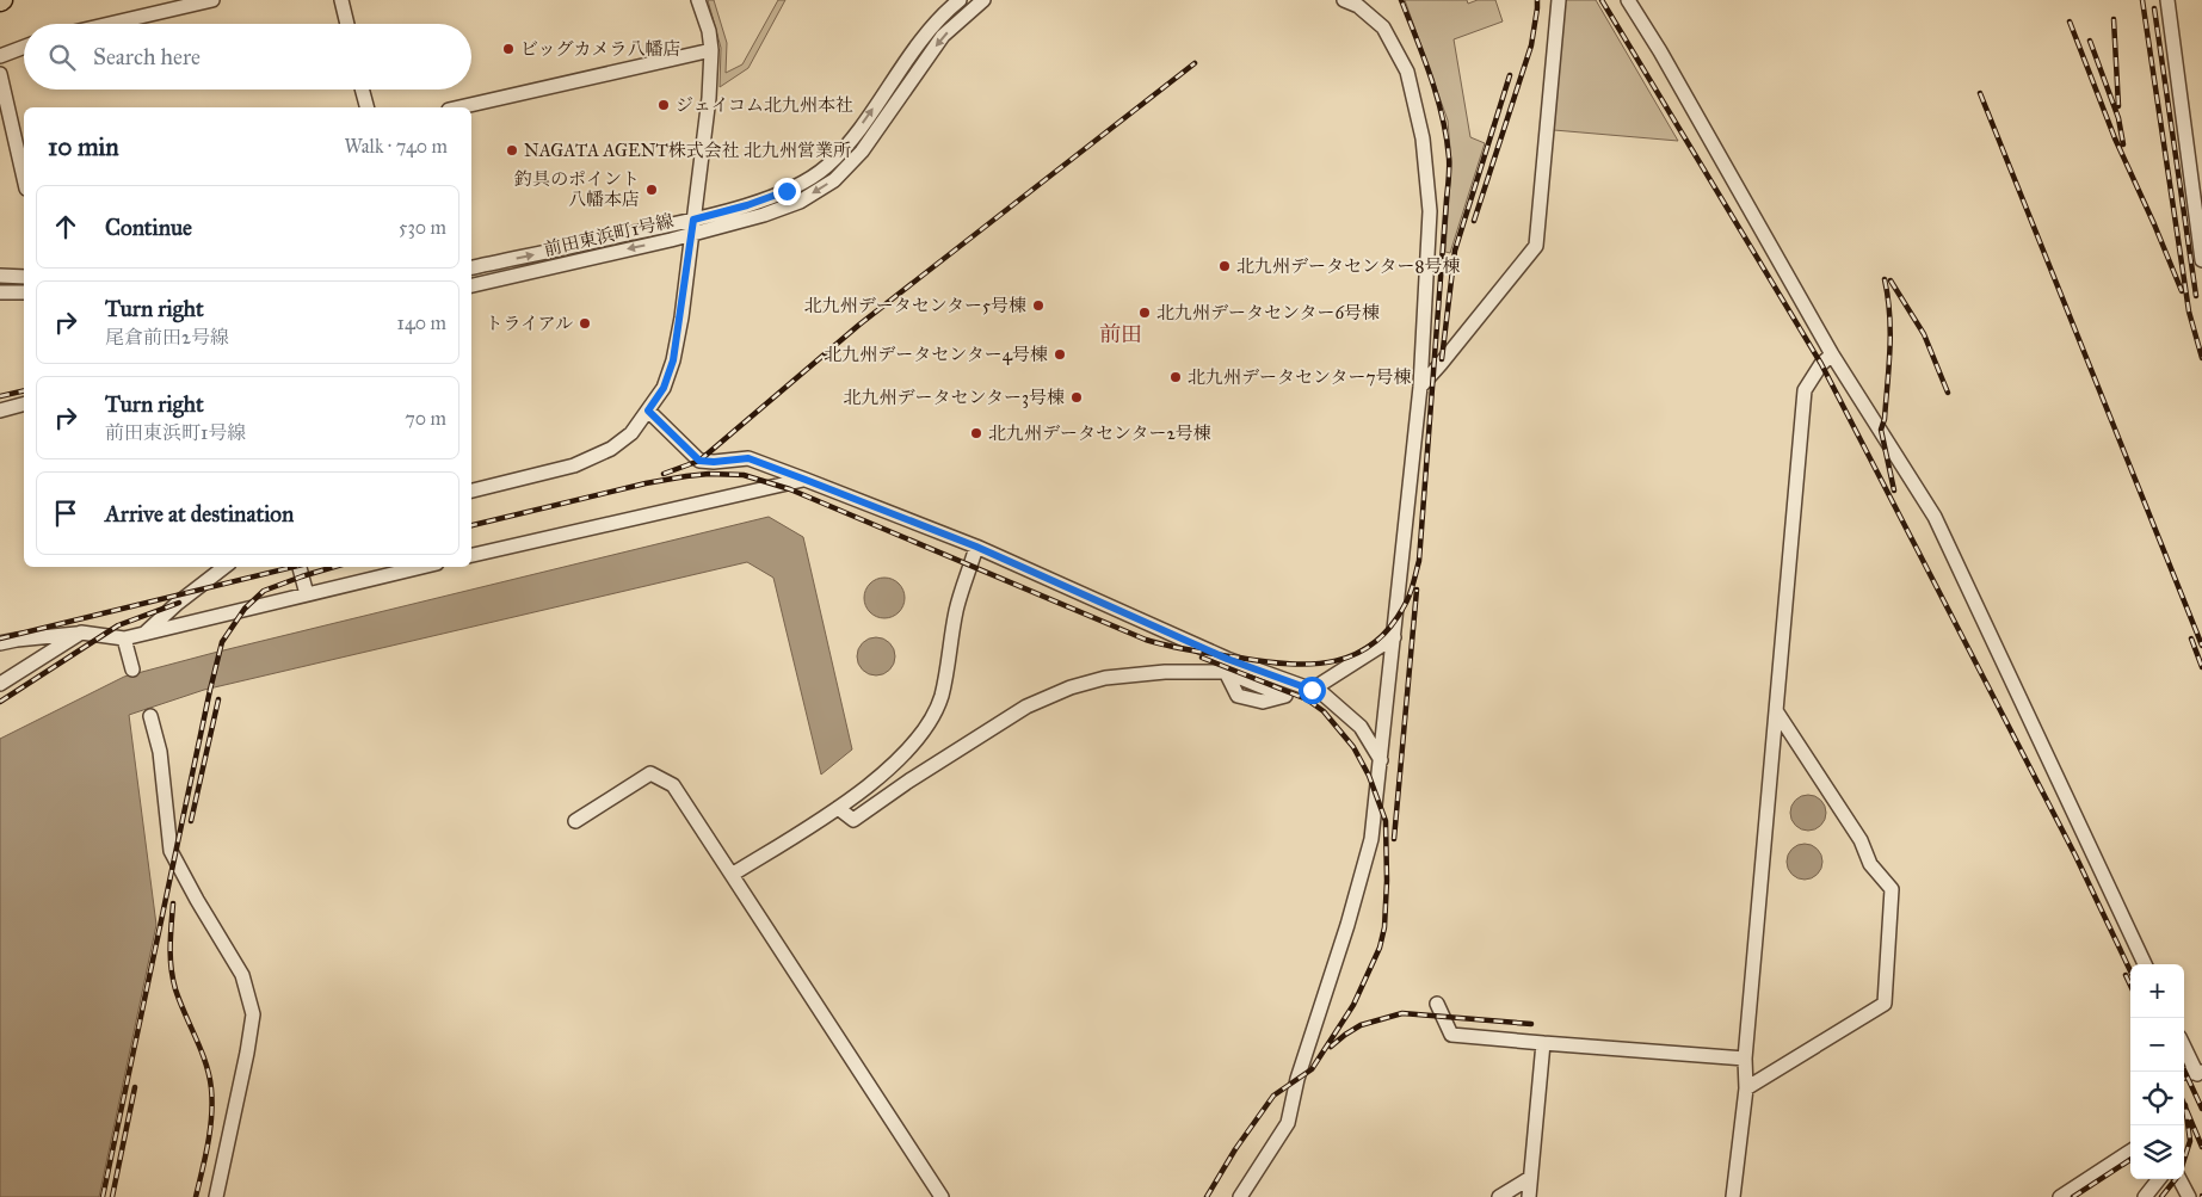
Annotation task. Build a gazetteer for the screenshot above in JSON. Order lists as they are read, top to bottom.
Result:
{
  "streets": {
    "street": ["前田東浜町1号線"]
  },
  "districts": ["前田"],
  "places": [
    "ビッグカメラ八幡店",
    "ジェイコム北九州本社",
    "NAGATA AGENT株式会社 北九州営業所",
    "釣具のポイント 八幡本店",
    "北九州データセンター8号棟",
    "北九州データセンター5号棟",
    "北九州データセンター6号棟",
    "トライアル",
    "北九州データセンター4号棟",
    "北九州データセンター7号棟",
    "北九州データセンター3号棟",
    "北九州データセンター2号棟"
  ],
  "page": {
    "search": "Search here",
    "heading": ["10 min", "Walk · 740 m"],
    "list": [
      ["Continue", "530 m"],
      ["Turn right", "尾倉前田2号線", "140 m"],
      ["Turn right", "前田東浜町1号線", "70 m"],
      "Arrive at destination"
    ],
    "map_buttons": ["+", "−"]
  }
}
